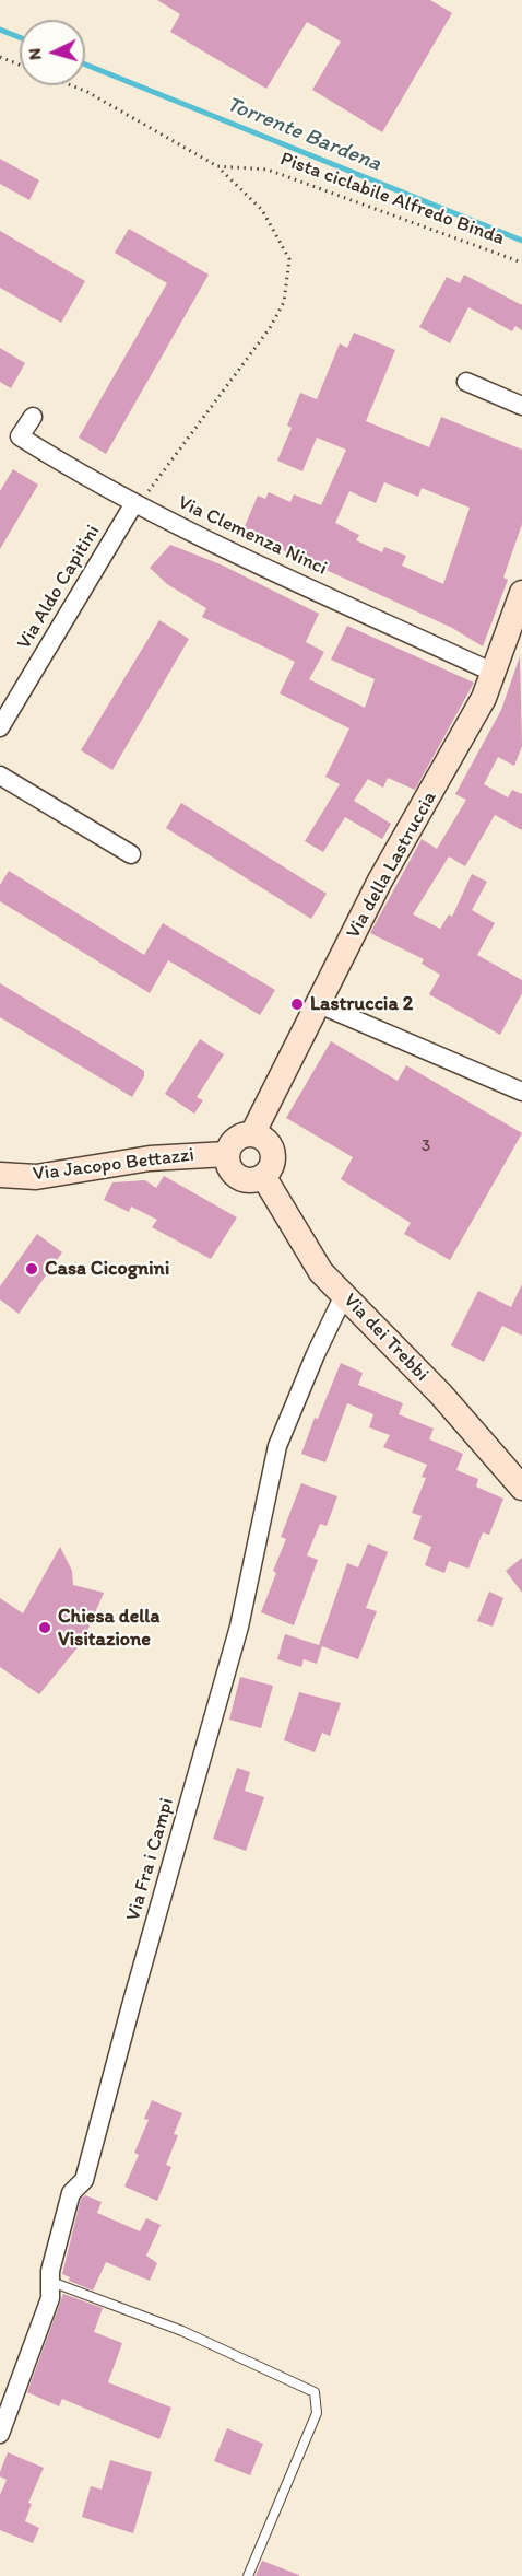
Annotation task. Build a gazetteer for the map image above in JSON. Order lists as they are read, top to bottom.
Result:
{
  "streets": {
    "street": [
      "Via Clemenza Ninci",
      "Via Aldo Capitini",
      "Via della Lastruccia",
      "Via Jacopo Bettazzi",
      "Via dei Trebbi",
      "Via Fra i Campi"
    ],
    "path": ["Pista ciclabile Alfredo Binda"]
  },
  "crossings": [
    ["Via Clemenza Ninci", "Via Aldo Capitini"],
    ["Via Clemenza Ninci", "Via della Lastruccia"],
    ["Via della Lastruccia", "Via Jacopo Bettazzi"],
    ["Via della Lastruccia", "Via dei Trebbi"],
    ["Via Jacopo Bettazzi", "Via dei Trebbi"],
    ["Via dei Trebbi", "Via Fra i Campi"]
  ],
  "water": ["Torrente Bardena"],
  "places": ["Lastruccia 2", "Casa Cicognini", "Chiesa della Visitazione"],
  "house_numbers": ["3"],
  "north": "left"
}
